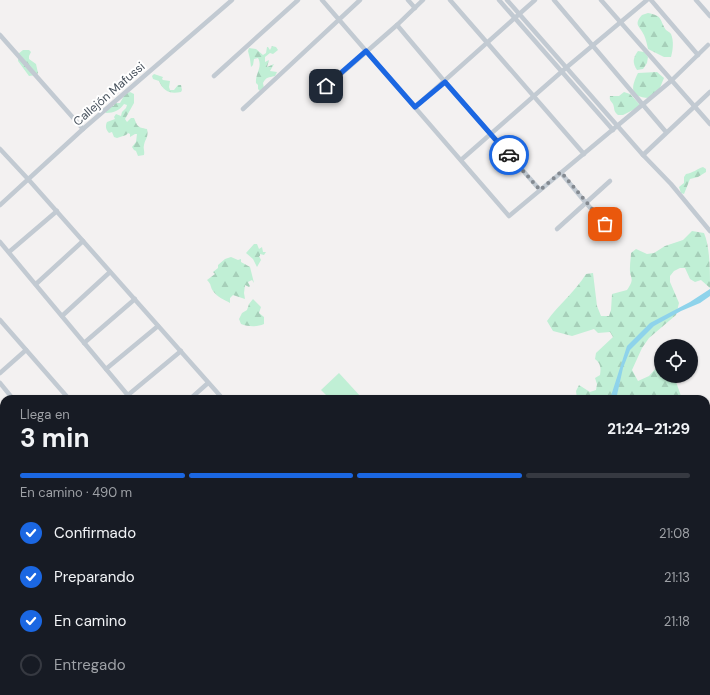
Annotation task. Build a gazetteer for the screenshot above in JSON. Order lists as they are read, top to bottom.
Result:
{
  "streets": {
    "street": ["Callejón Mafussi"]
  },
  "page": {
    "heading": ["3 min", "Llega en", "21:24–21:29"],
    "bar": "En camino · 490 m",
    "list": [
      ["Confirmado", "21:08"],
      ["Preparando", "21:13"],
      ["En camino", "21:18"],
      "Entregado"
    ]
  }
}
